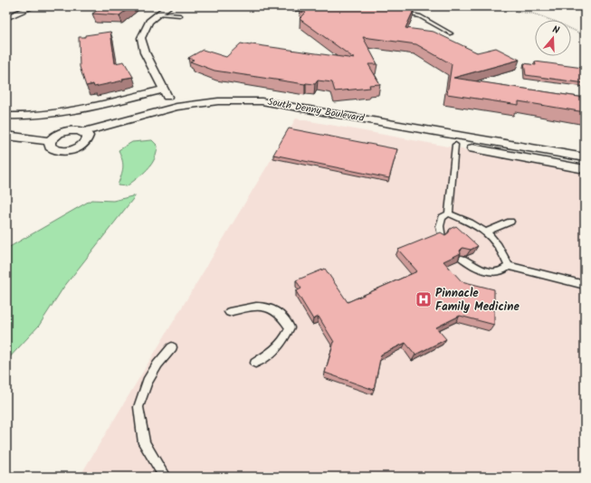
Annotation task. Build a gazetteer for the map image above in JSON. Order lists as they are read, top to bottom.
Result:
{
  "streets": {
    "street": ["South Denny Boulevard"]
  },
  "places": {
    "hospital": ["Pinnacle Family Medicine"]
  },
  "north": "top"
}
